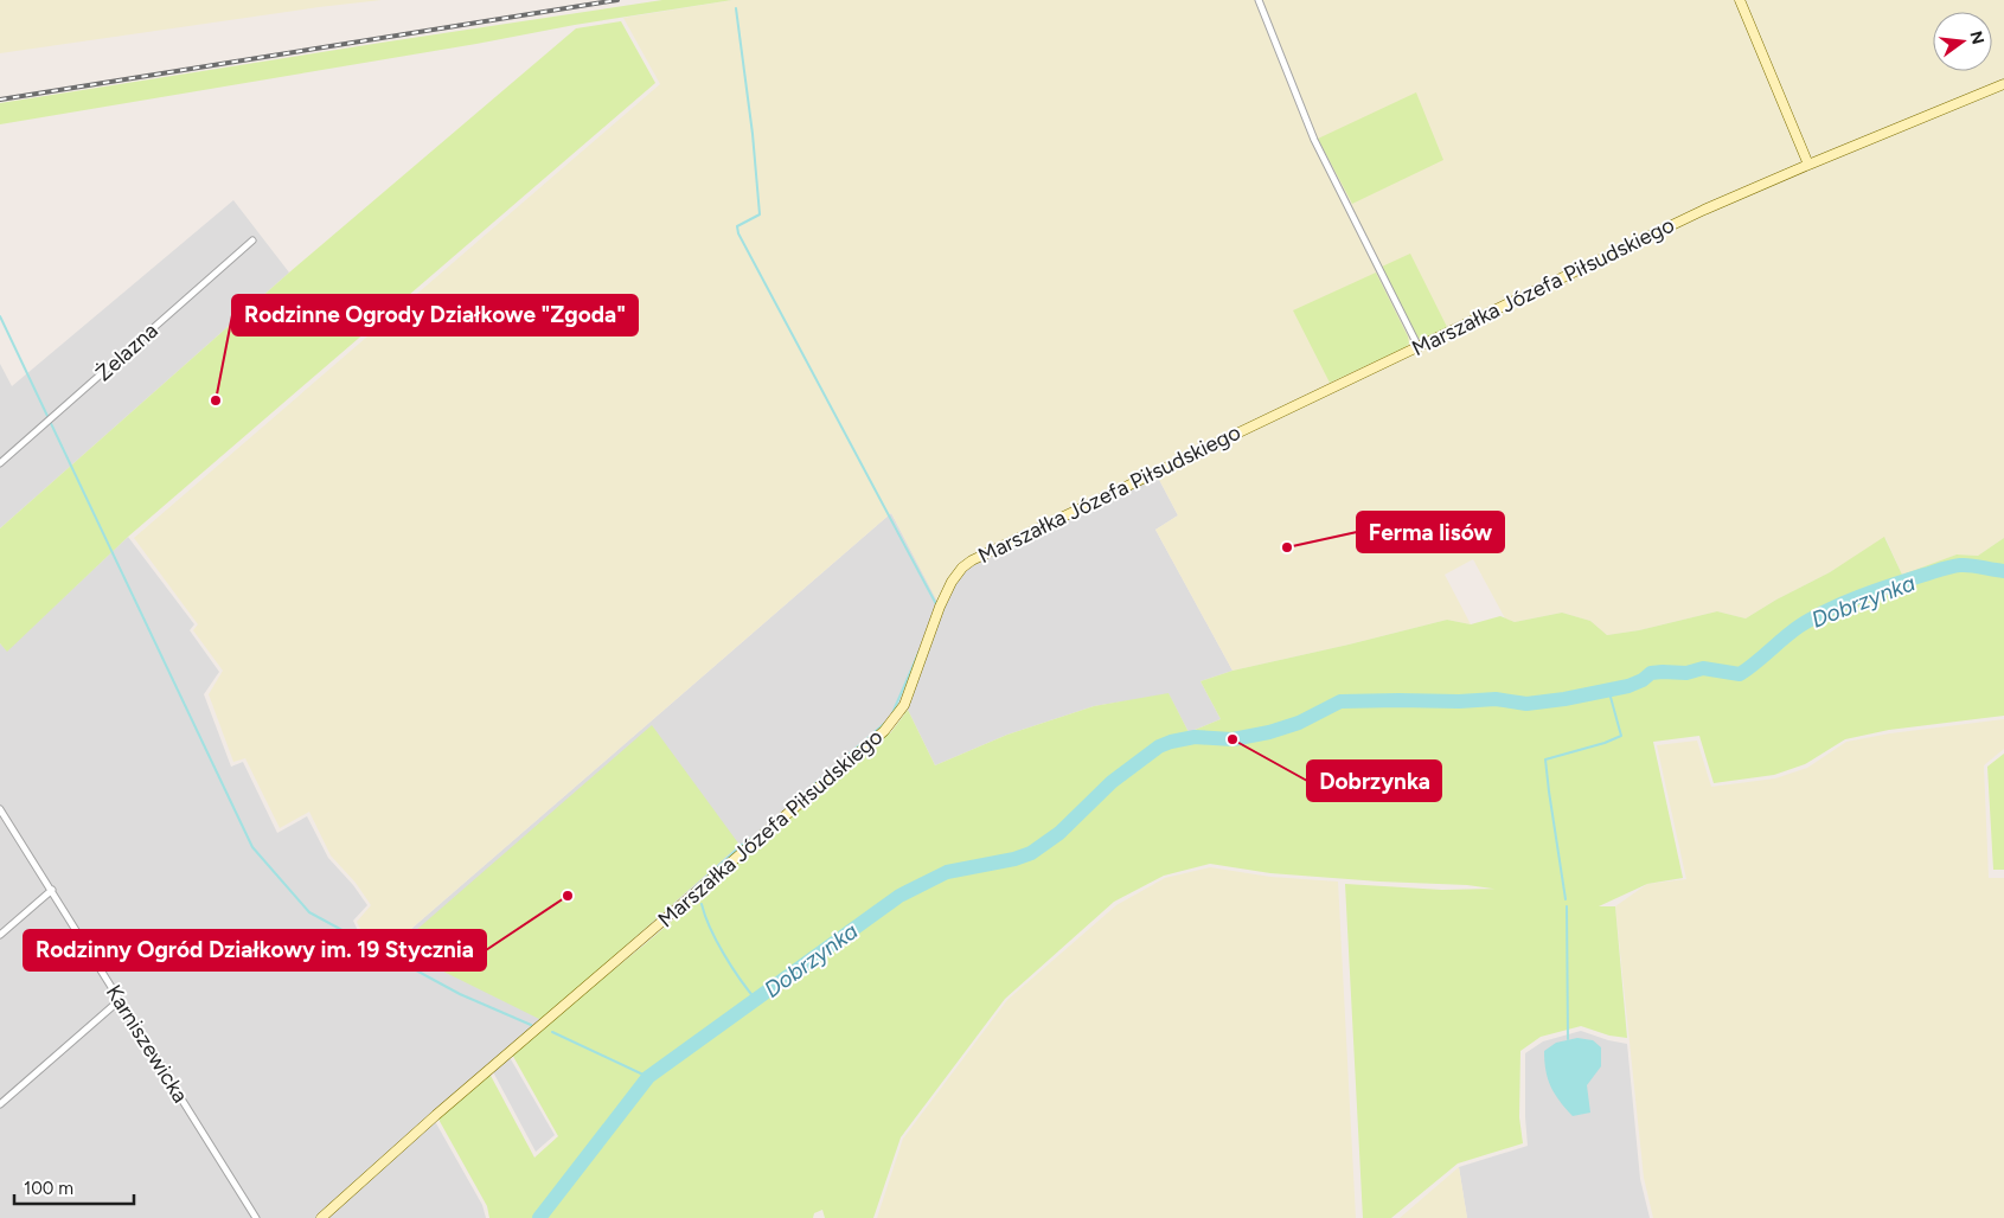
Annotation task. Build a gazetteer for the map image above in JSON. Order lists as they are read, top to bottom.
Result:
{
  "streets": {
    "street": ["Marszałka Józefa Piłsudskiego", "Żelazna", "Karniszewicka"]
  },
  "water": ["Dobrzynka"],
  "places": [
    "Rodzinne Ogrody Działkowe \"Zgoda\"",
    "Ferma lisów",
    "Dobrzynka",
    "Rodzinny Ogród Działkowy im. 19 Stycznia"
  ],
  "scale_bar": "100 m",
  "north": "right"
}
